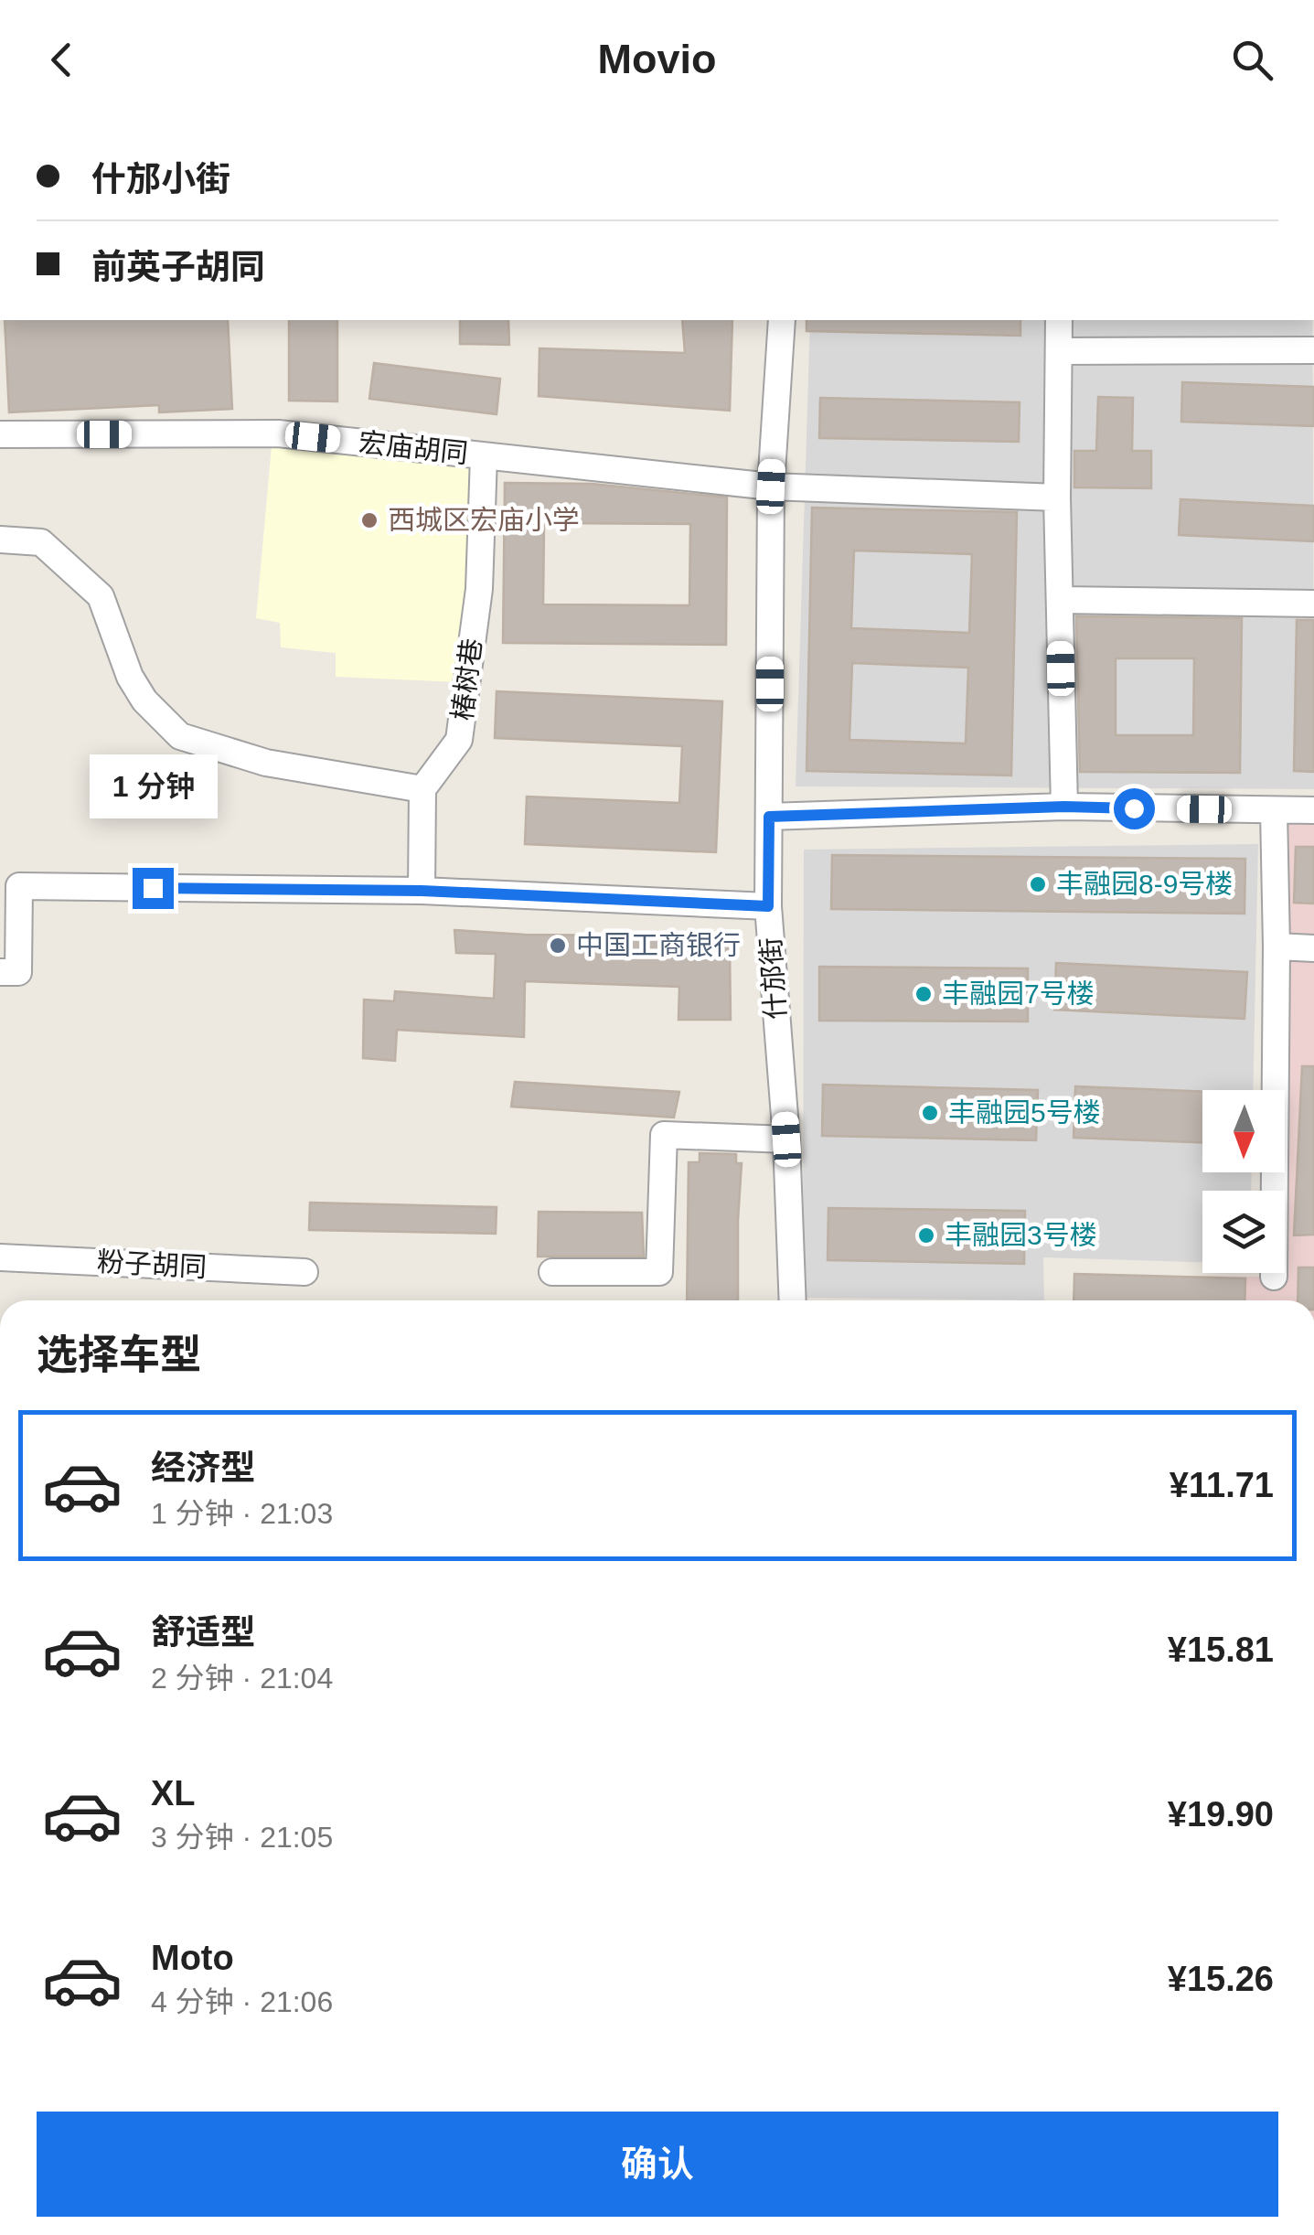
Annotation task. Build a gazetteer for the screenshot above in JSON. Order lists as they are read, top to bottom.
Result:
{
  "streets": {
    "street": [
      "宏庙胡同",
      "椿树巷",
      "什邡街",
      "粉子胡同"
    ]
  },
  "crossings": [
    ["宏庙胡同", "椿树巷"],
    ["宏庙胡同", "什邡街"]
  ],
  "places": [
    "西城区宏庙小学",
    "丰融园8-9号楼",
    "中国工商银行",
    "丰融园7号楼",
    "丰融园5号楼",
    "丰融园3号楼"
  ],
  "north": "bottom",
  "page": {
    "header": "Movio",
    "banner": ["什邡小街", "前英子胡同"],
    "bubble": "1 分钟",
    "heading": "选择车型",
    "list": [
      {
        "name": "经济型",
        "note": "1 分钟 · 21:03",
        "value": "¥11.71"
      },
      {
        "name": "舒适型",
        "note": "2 分钟 · 21:04",
        "value": "¥15.81"
      },
      {
        "name": "XL",
        "note": "3 分钟 · 21:05",
        "value": "¥19.90"
      },
      {
        "name": "Moto",
        "note": "4 分钟 · 21:06",
        "value": "¥15.26"
      }
    ],
    "buttons": "确认"
  }
}
